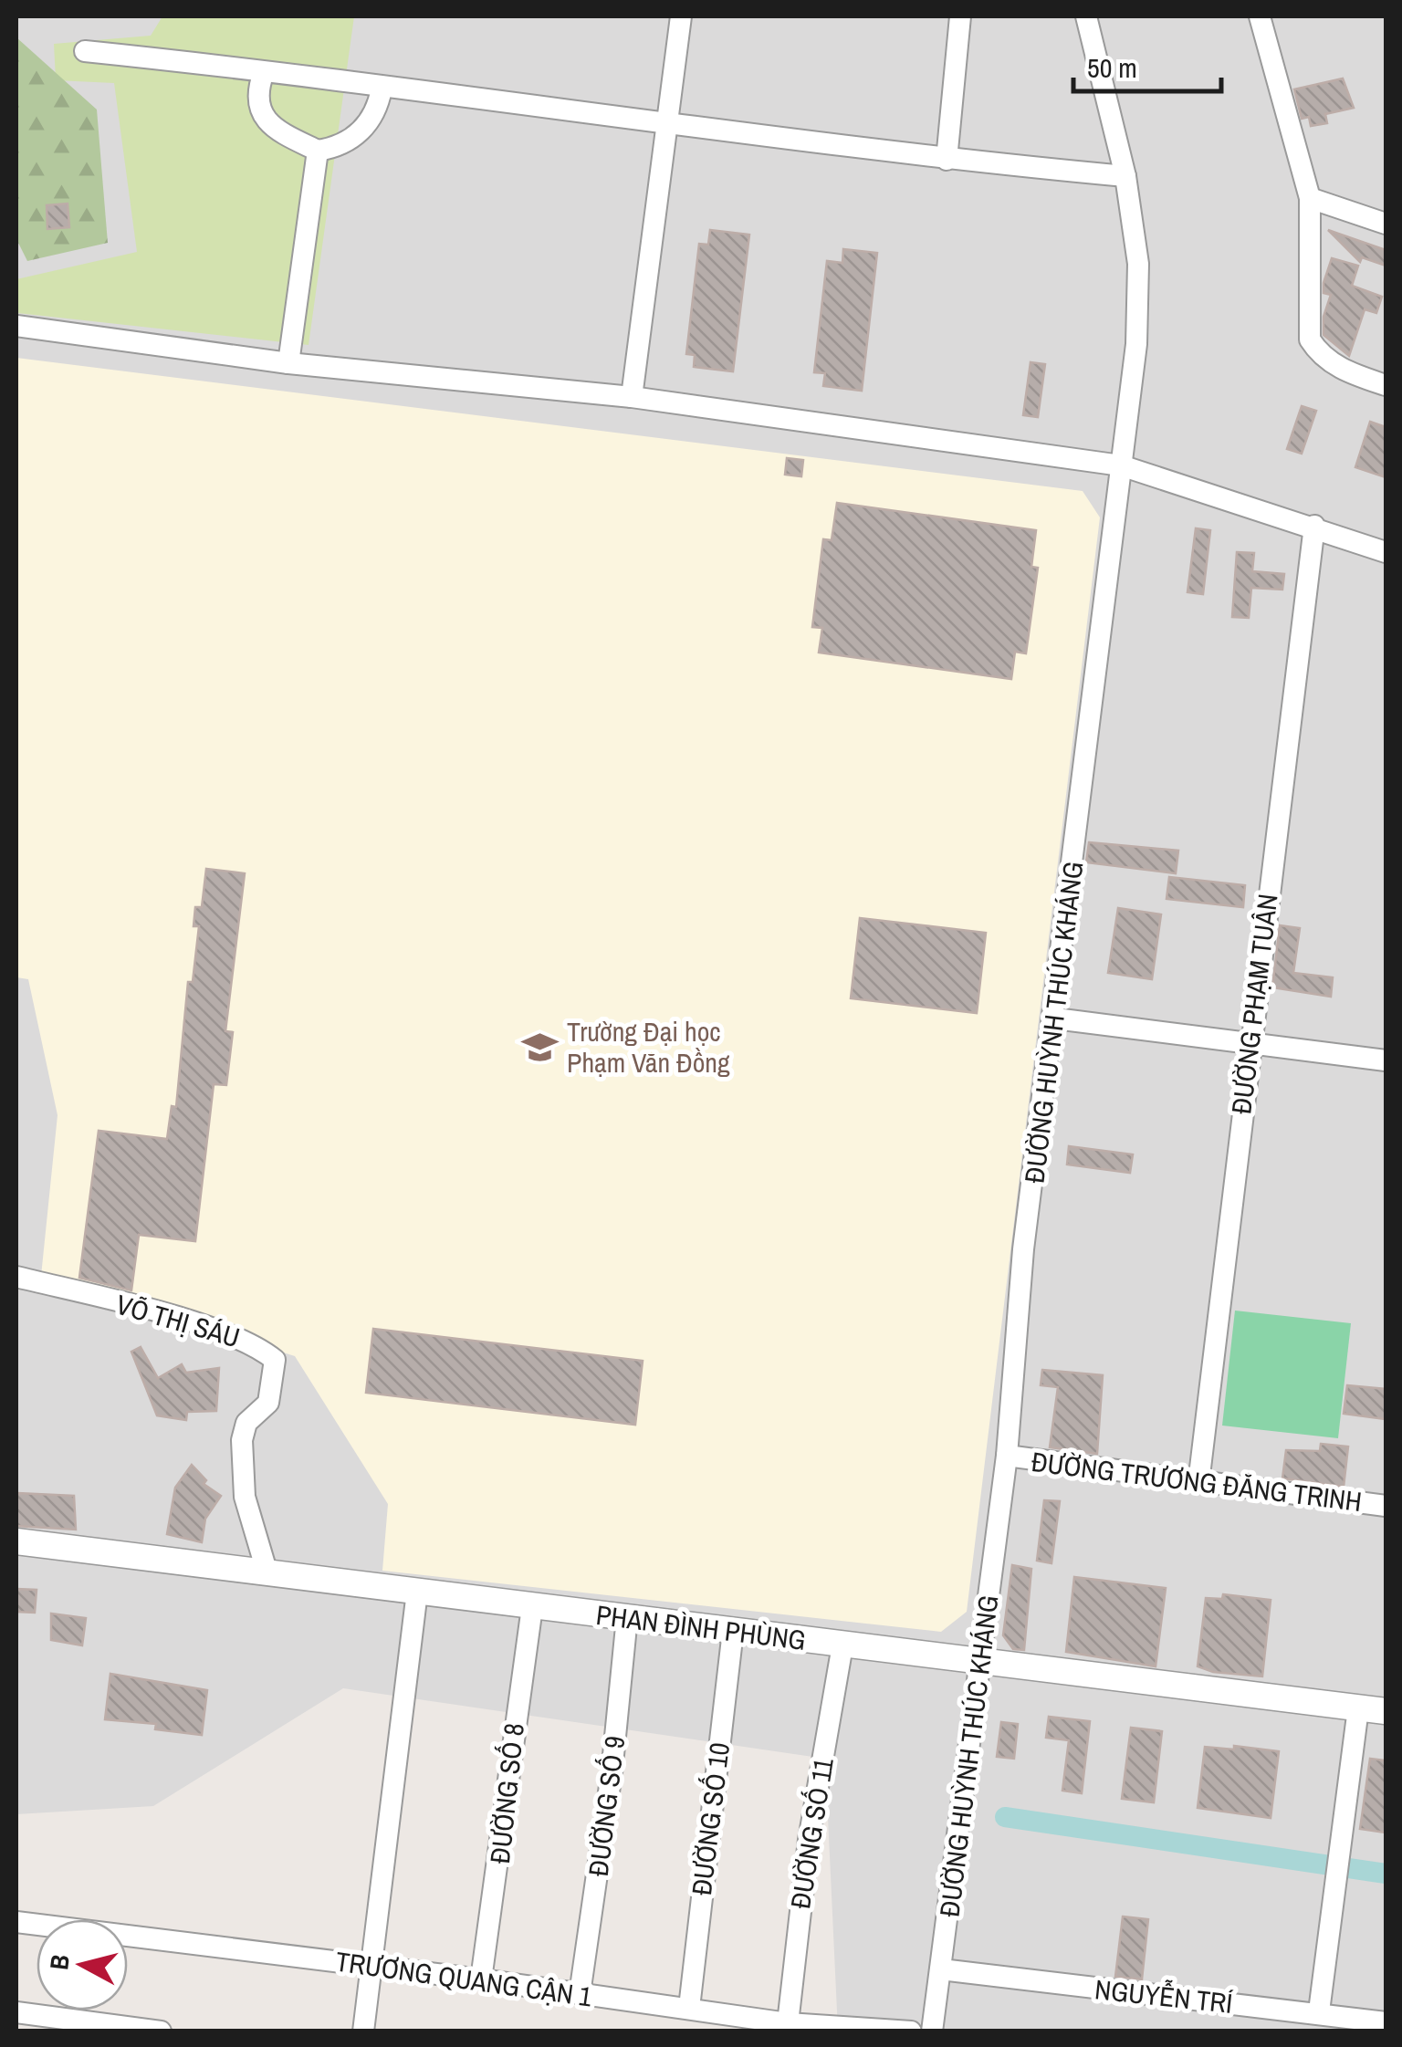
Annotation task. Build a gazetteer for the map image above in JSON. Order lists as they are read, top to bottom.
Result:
{
  "streets": {
    "street": [
      "ĐƯỜNG PHẠM TUÂN",
      "ĐƯỜNG HUỲNH THÚC KHÁNG",
      "VÕ THỊ SÁU",
      "ĐƯỜNG TRƯƠNG ĐĂNG TRINH",
      "PHAN ĐÌNH PHÙNG",
      "ĐƯỜNG SỐ 8",
      "ĐƯỜNG SỐ 9",
      "ĐƯỜNG SỐ 10",
      "ĐƯỜNG SỐ 11",
      "TRƯƠNG QUANG CẬN 1",
      "NGUYỄN TRÍ"
    ]
  },
  "crossings": [
    ["ĐƯỜNG PHẠM TUÂN", "ĐƯỜNG TRƯƠNG ĐĂNG TRINH"],
    ["ĐƯỜNG HUỲNH THÚC KHÁNG", "ĐƯỜNG TRƯƠNG ĐĂNG TRINH"],
    ["ĐƯỜNG HUỲNH THÚC KHÁNG", "PHAN ĐÌNH PHÙNG"],
    ["ĐƯỜNG HUỲNH THÚC KHÁNG", "NGUYỄN TRÍ"],
    ["VÕ THỊ SÁU", "PHAN ĐÌNH PHÙNG"],
    ["PHAN ĐÌNH PHÙNG", "ĐƯỜNG SỐ 8"],
    ["PHAN ĐÌNH PHÙNG", "ĐƯỜNG SỐ 9"],
    ["PHAN ĐÌNH PHÙNG", "ĐƯỜNG SỐ 10"],
    ["PHAN ĐÌNH PHÙNG", "ĐƯỜNG SỐ 11"],
    ["ĐƯỜNG SỐ 8", "TRƯƠNG QUANG CẬN 1"],
    ["ĐƯỜNG SỐ 9", "TRƯƠNG QUANG CẬN 1"],
    ["ĐƯỜNG SỐ 10", "TRƯƠNG QUANG CẬN 1"],
    ["ĐƯỜNG SỐ 11", "TRƯƠNG QUANG CẬN 1"]
  ],
  "places": {
    "school or university": ["Trường Đại học Phạm Văn Đồng"]
  },
  "scale_bar": "50 m",
  "north": "left"
}
